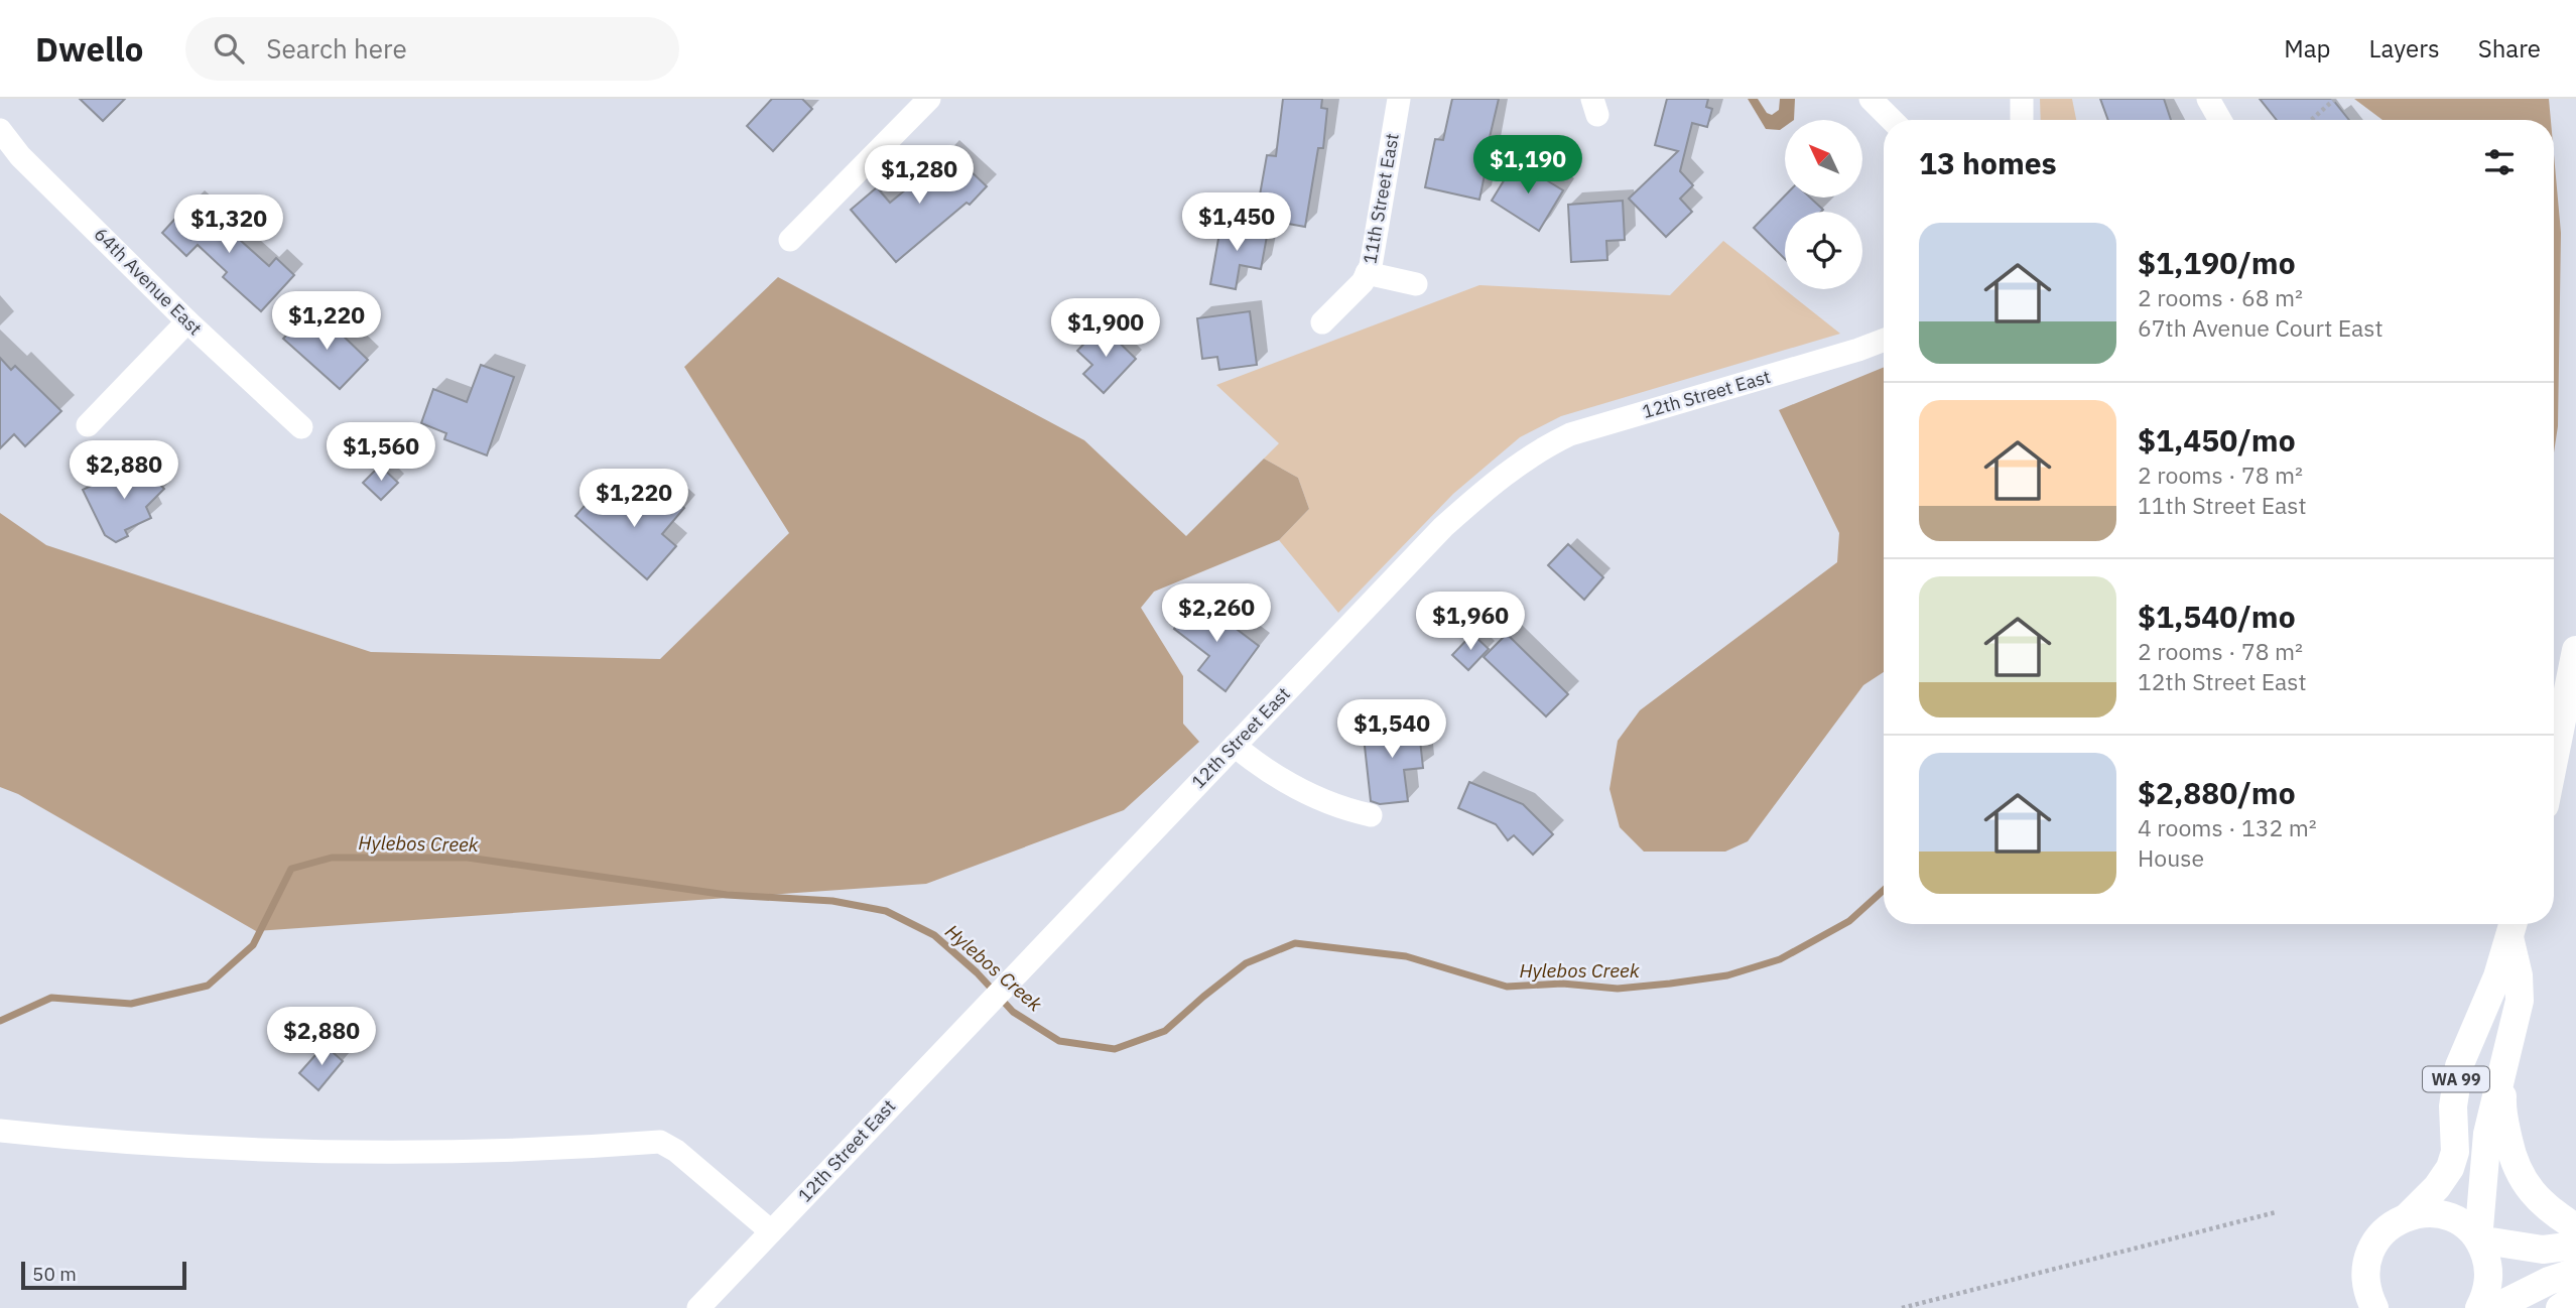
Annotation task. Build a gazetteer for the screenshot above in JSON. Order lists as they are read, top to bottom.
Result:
{
  "streets": {
    "main road": ["WA 99"],
    "street": ["11th Street East", "64th Avenue East", "12th Street East"]
  },
  "water": ["Hylebos Creek"],
  "scale_bar": "50 m",
  "north": "top left",
  "page": {
    "header": "Dwello",
    "search": "Search here",
    "nav": ["Map", "Layers", "Share"],
    "heading": "13 homes",
    "price": [
      "$1,190",
      "$1,280",
      "$1,450",
      "$1,320",
      "$1,220",
      "$1,900",
      "$1,560",
      "$2,880",
      "$1,220",
      "$2,260",
      "$1,960",
      "$1,540",
      "$2,880"
    ],
    "list": [
      {
        "name": "$1,190/mo",
        "note": "2 rooms · 68 m² · 67th Avenue Court East"
      },
      {
        "name": "$1,450/mo",
        "note": "2 rooms · 78 m² · 11th Street East"
      },
      {
        "name": "$1,540/mo",
        "note": "2 rooms · 78 m² · 12th Street East"
      },
      {
        "name": "$2,880/mo",
        "note": "4 rooms · 132 m² · House"
      }
    ],
    "scale": "50 m"
  }
}
